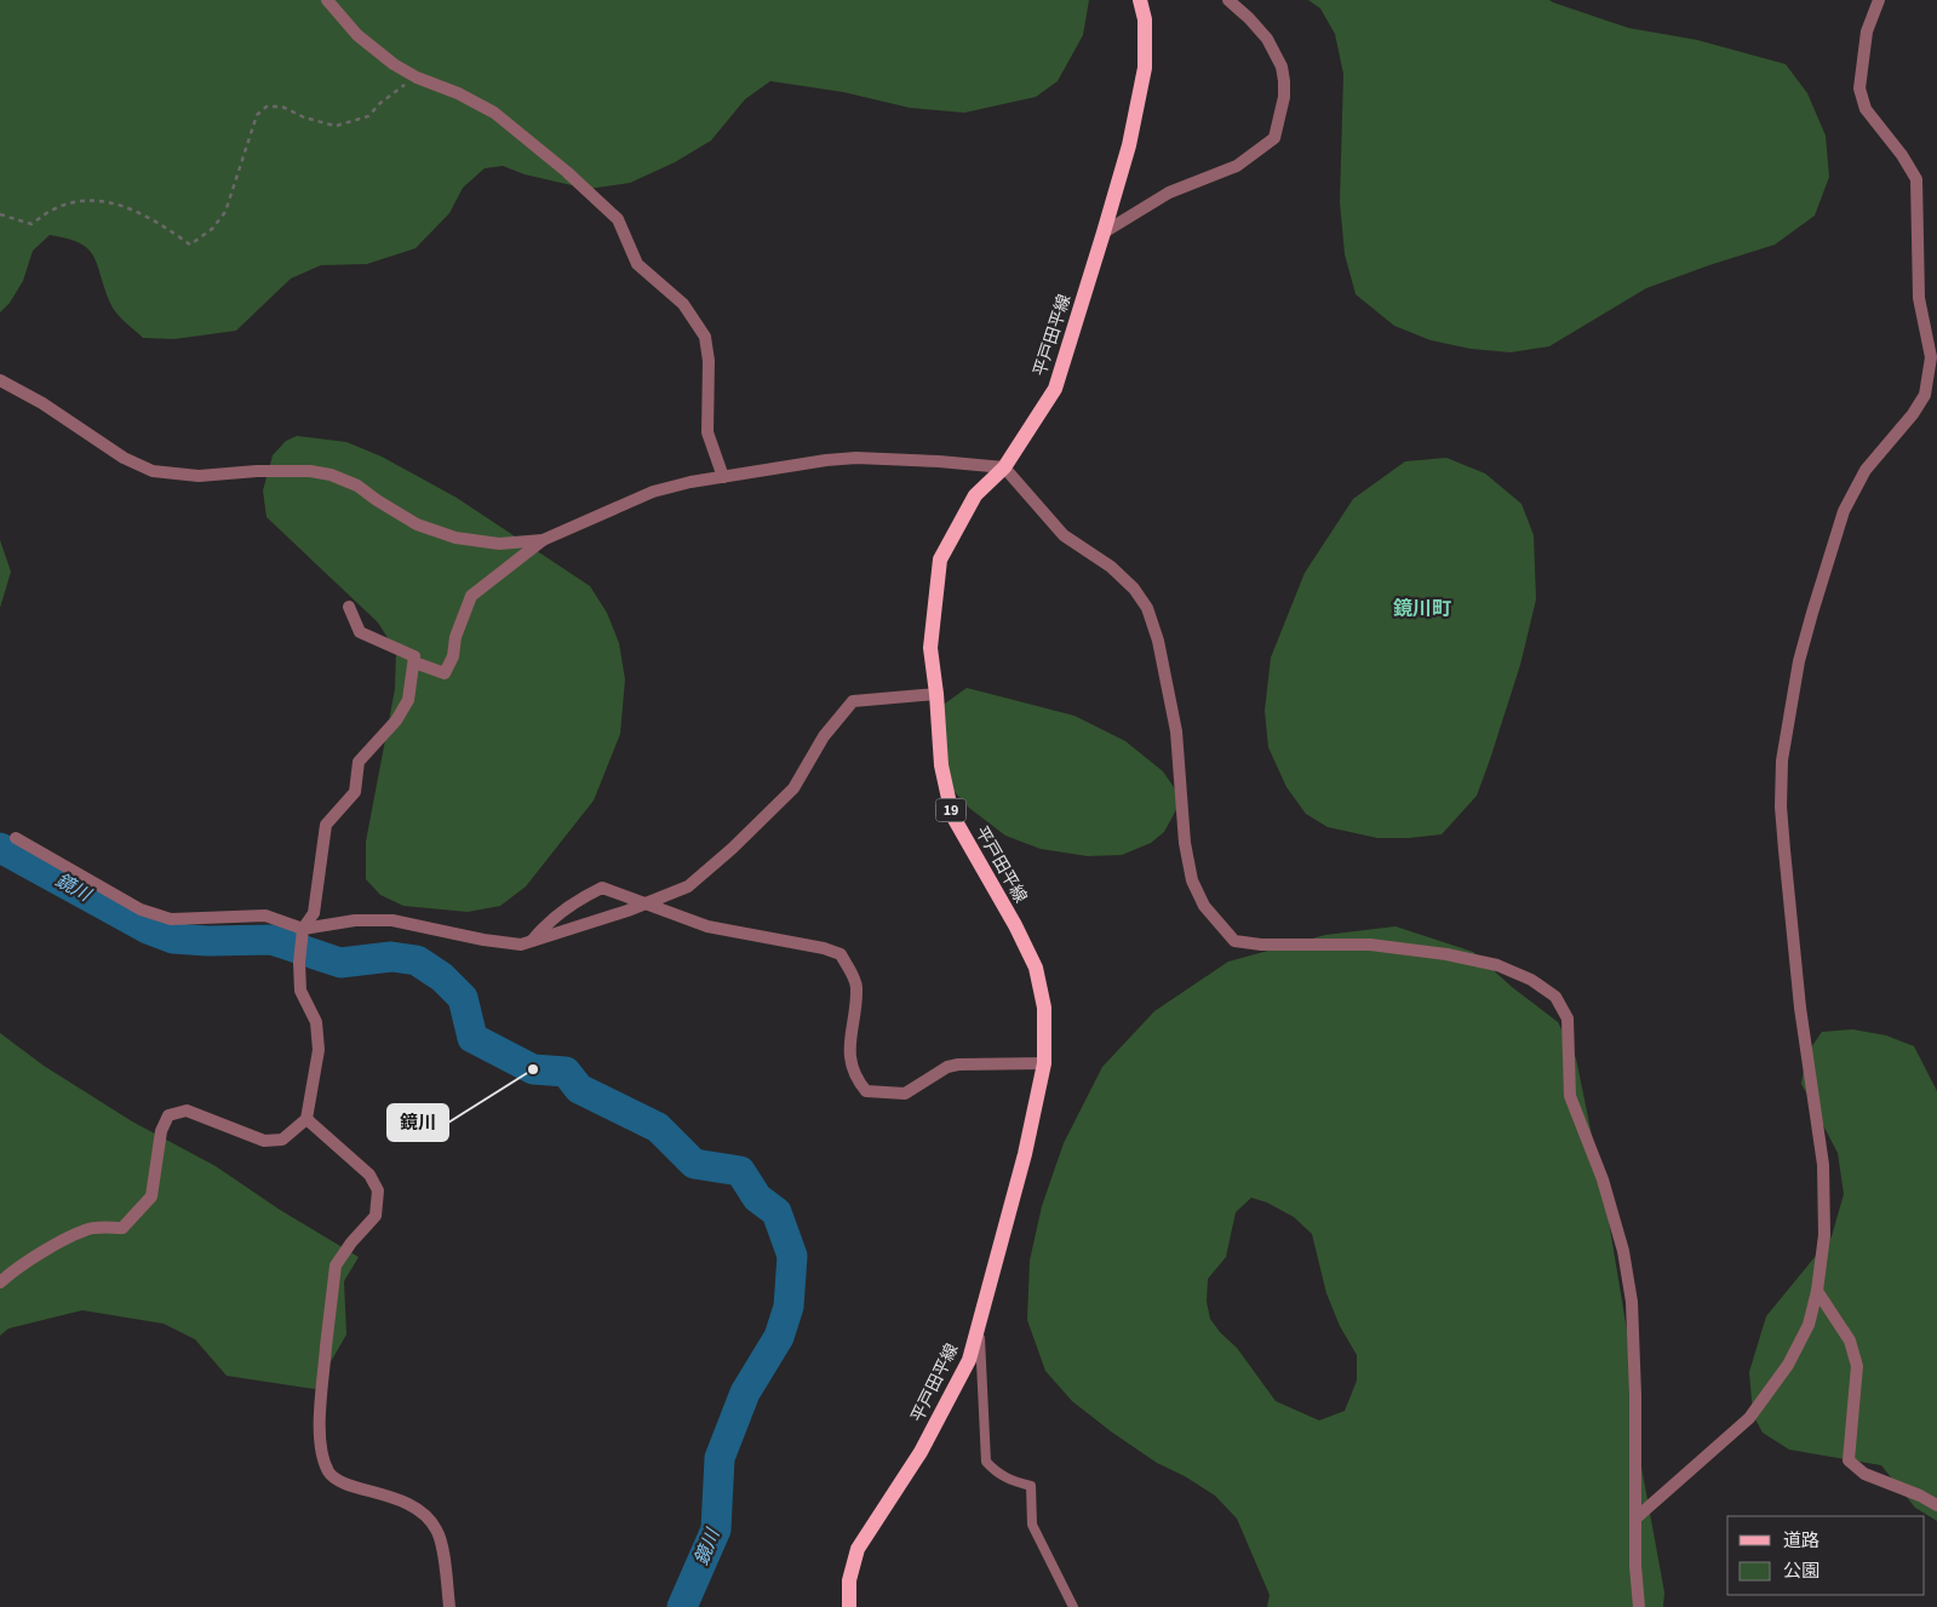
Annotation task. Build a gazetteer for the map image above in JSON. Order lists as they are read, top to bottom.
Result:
{
  "streets": {
    "main road": ["平戸田平線", "19"]
  },
  "districts": ["鏡川町"],
  "water": ["鏡川"],
  "places": ["鏡川"],
  "legend": ["道路", "公園"]
}
